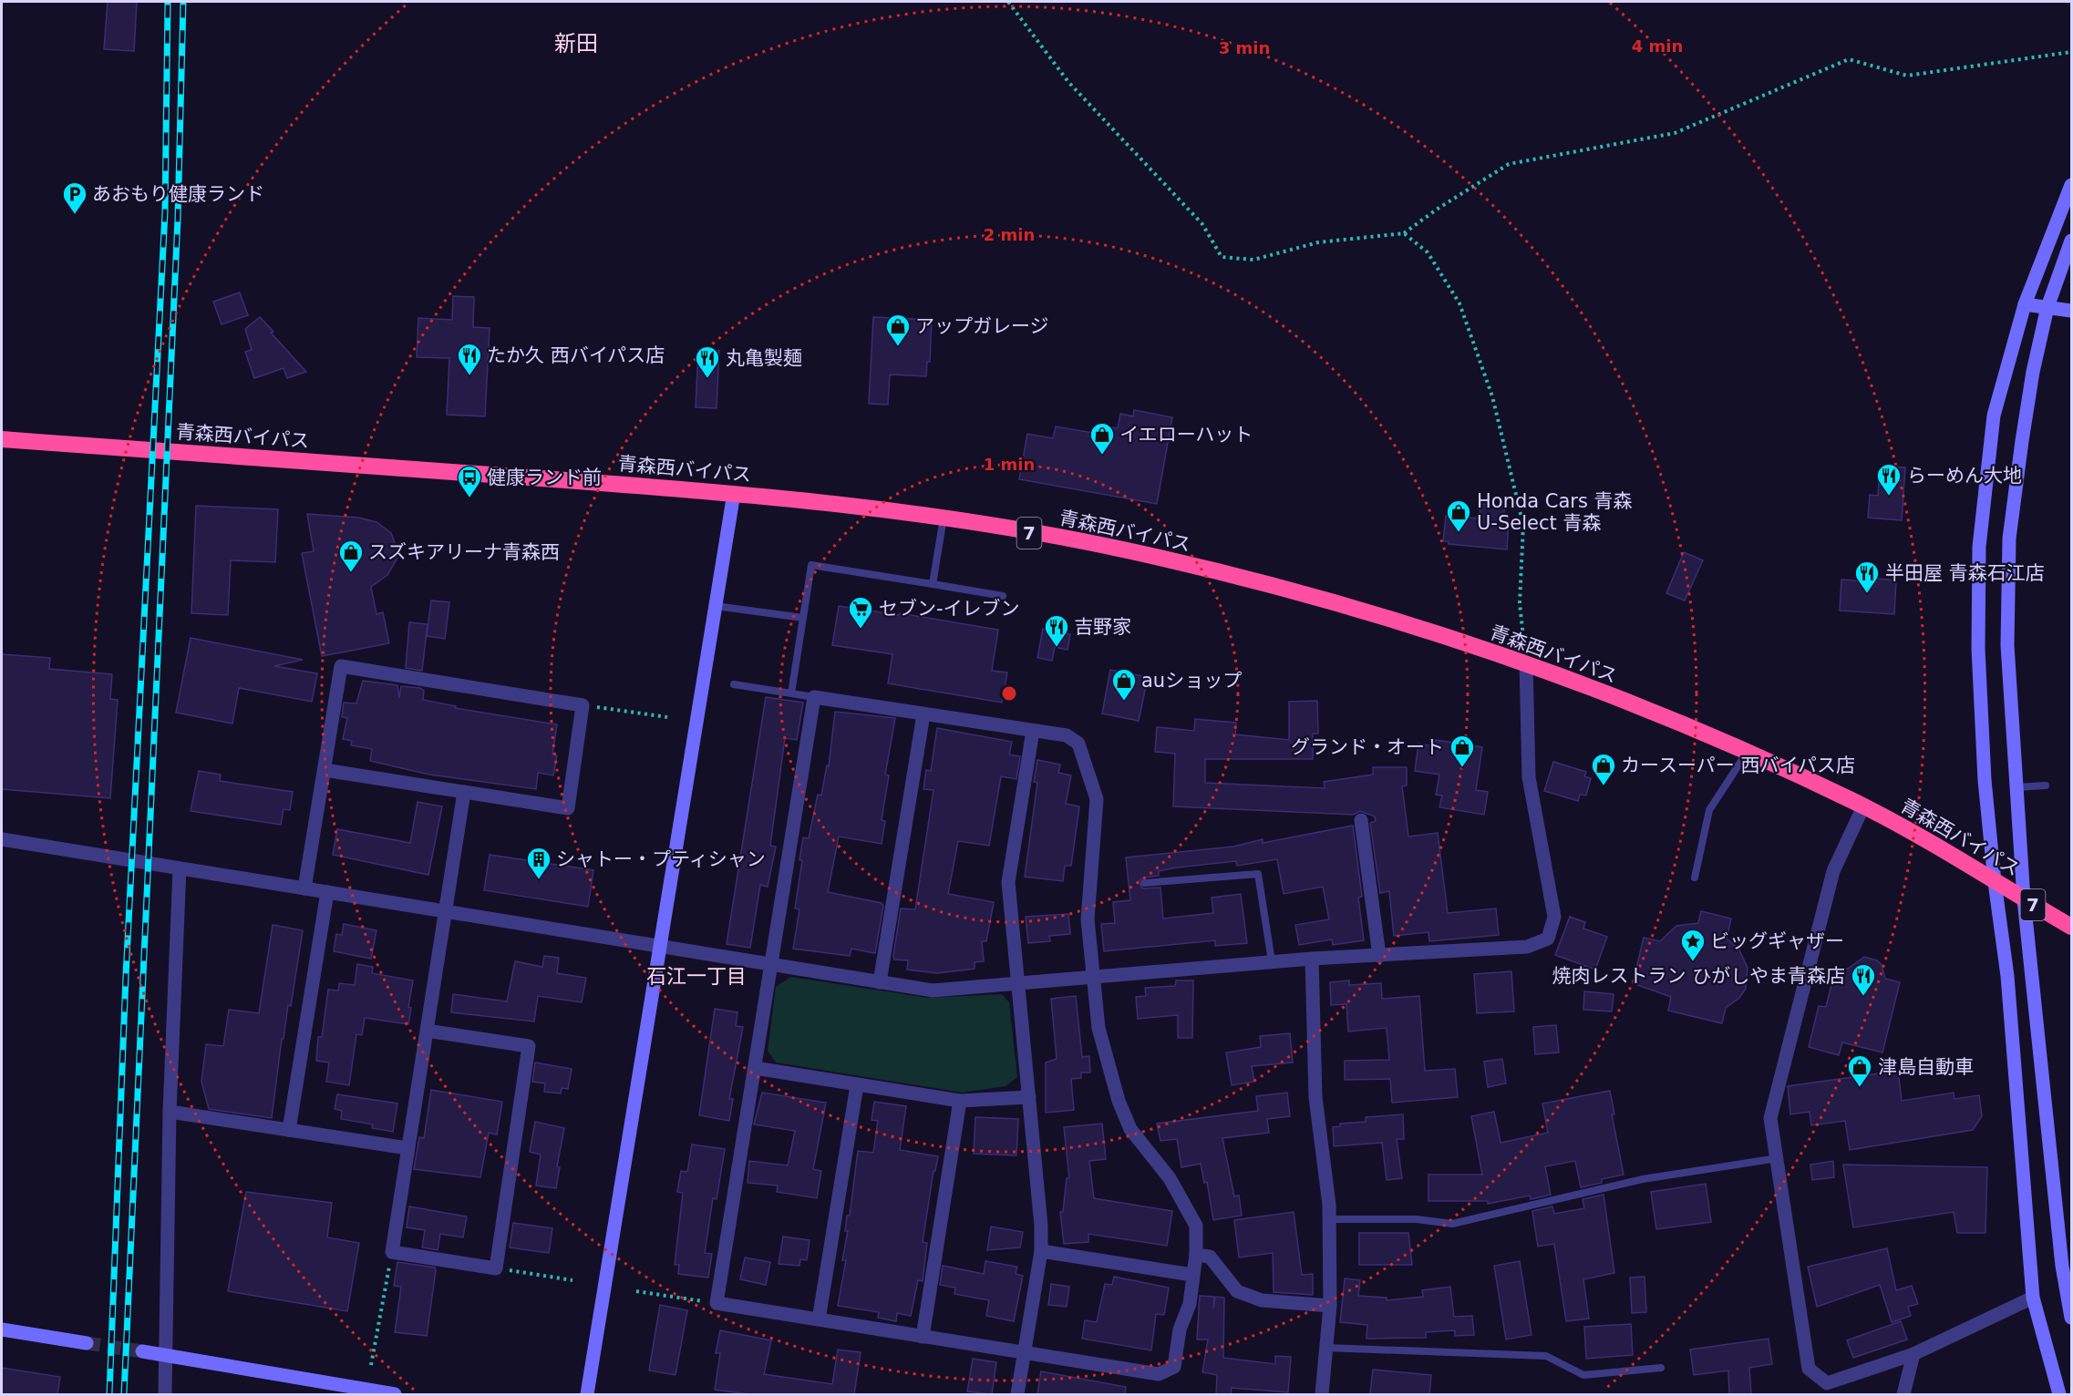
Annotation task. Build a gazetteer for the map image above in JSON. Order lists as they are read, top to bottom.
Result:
{
  "streets": {
    "highway": ["青森西バイパス", "7"]
  },
  "districts": ["新田", "石江一丁目"],
  "places": {
    "parking": ["あおもり健康ランド"],
    "shop": [
      "アップガレージ",
      "イエローハット",
      "Honda Cars 青森 U-Select 青森",
      "スズキアリーナ青森西",
      "auショップ",
      "グランド・オート",
      "カースーパー 西バイパス店",
      "津島自動車"
    ],
    "restaurant": [
      "たか久 西バイパス店",
      "丸亀製麺",
      "らーめん大地",
      "半田屋 青森石江店",
      "吉野家",
      "焼肉レストラン ひがしやま青森店"
    ],
    "bus stop": ["健康ランド前"],
    "supermarket": ["セブン-イレブン"],
    "building": ["シャトー・プティシャン"],
    "place": ["ビッグギャザー"]
  },
  "rings": [
    "4 min",
    "3 min",
    "2 min",
    "1 min"
  ]
}
